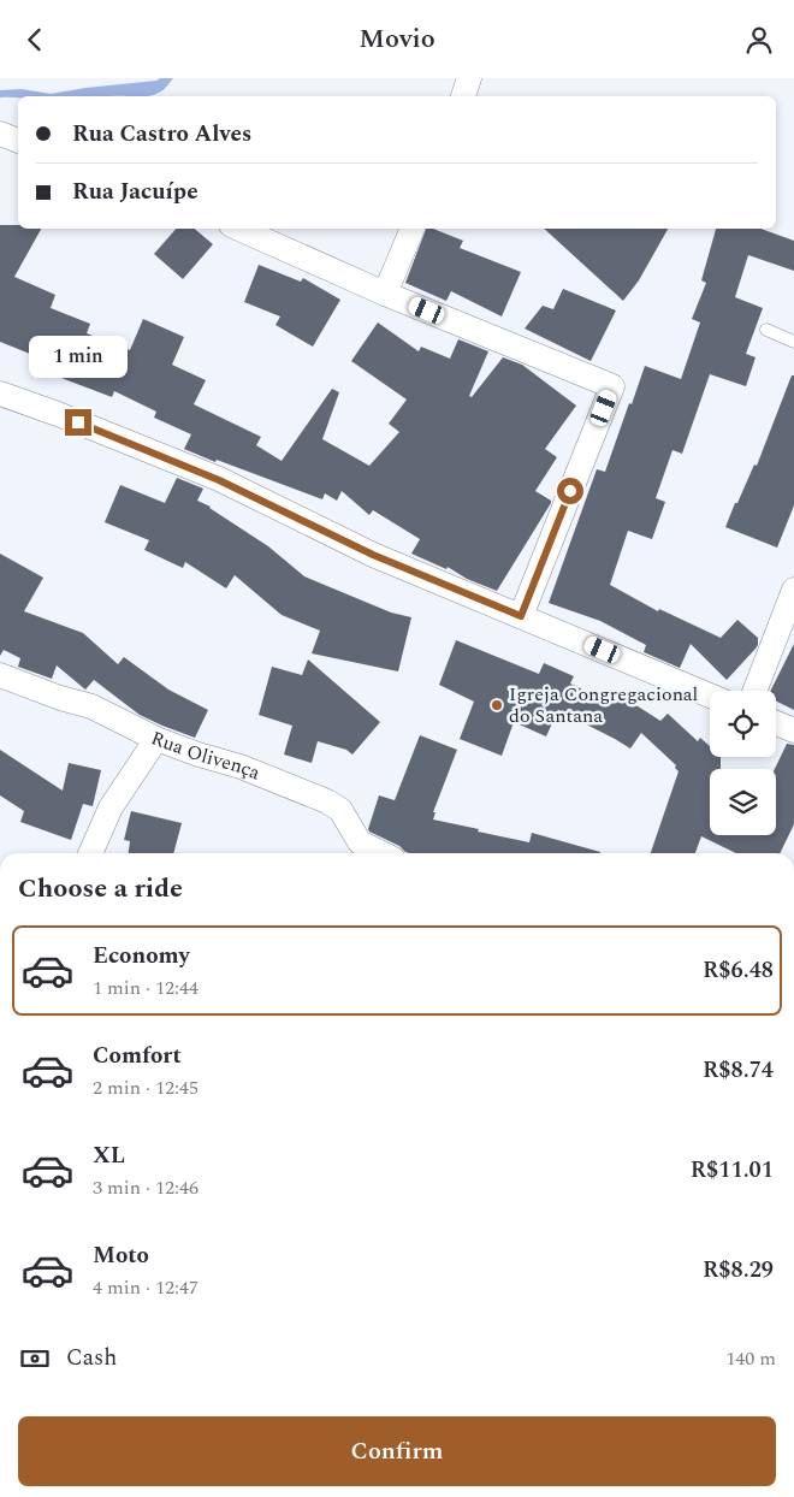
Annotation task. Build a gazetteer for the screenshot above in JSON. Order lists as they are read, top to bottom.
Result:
{
  "streets": {
    "street": ["Rua Olivença"]
  },
  "places": ["Igreja Congregacional do Santana"],
  "page": {
    "header": "Movio",
    "banner": ["Rua Castro Alves", "Rua Jacuípe"],
    "bubble": "1 min",
    "heading": "Choose a ride",
    "list": [
      {
        "name": "Economy",
        "note": "1 min · 12:44",
        "value": "R$6.48"
      },
      {
        "name": "Comfort",
        "note": "2 min · 12:45",
        "value": "R$8.74"
      },
      {
        "name": "XL",
        "note": "3 min · 12:46",
        "value": "R$11.01"
      },
      {
        "name": "Moto",
        "note": "4 min · 12:47",
        "value": "R$8.29"
      }
    ],
    "pay": ["Cash", "140 m"],
    "buttons": "Confirm"
  }
}
